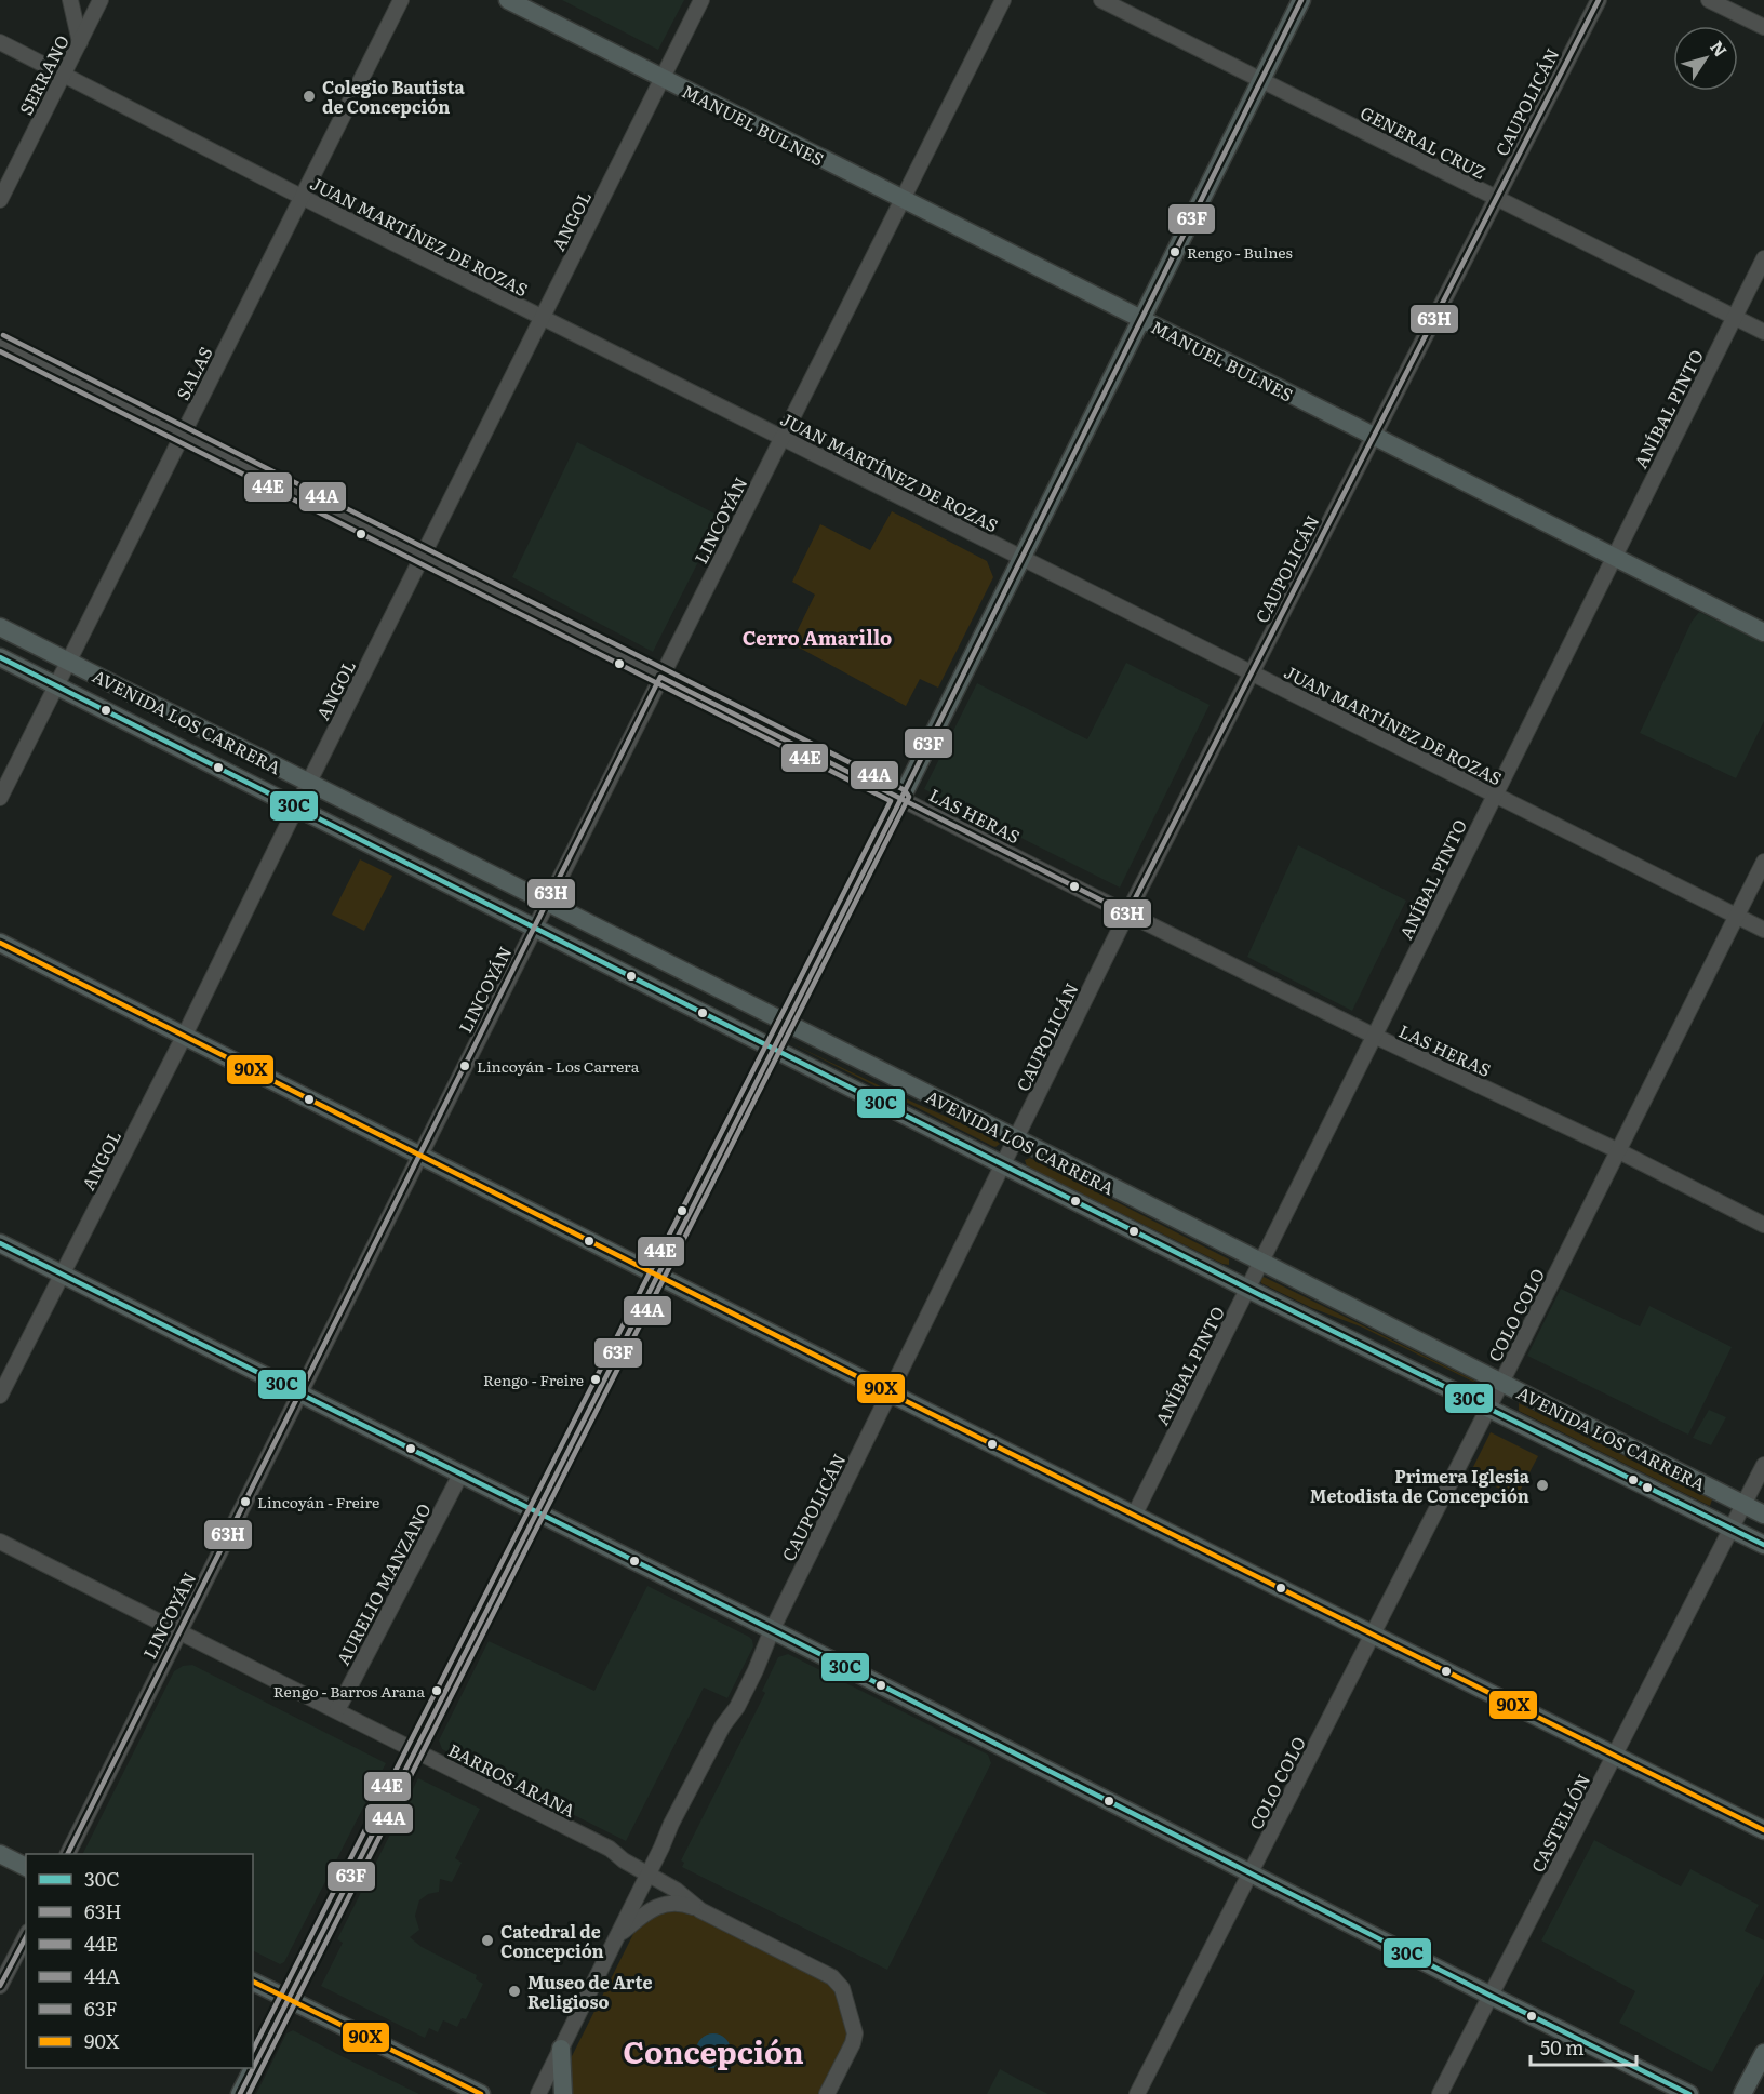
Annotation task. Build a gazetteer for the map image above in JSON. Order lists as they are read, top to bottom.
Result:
{
  "streets": {
    "main road": ["MANUEL BULNES", "AVENIDA LOS CARRERA"],
    "street": [
      "SERRANO",
      "CAUPOLICÁN",
      "GENERAL CRUZ",
      "ANGOL",
      "JUAN MARTÍNEZ DE ROZAS",
      "SALAS",
      "ANÍBAL PINTO",
      "LINCOYÁN",
      "LAS HERAS",
      "COLO COLO",
      "AURELIO MANZANO",
      "BARROS ARANA",
      "CASTELLÓN"
    ]
  },
  "crossings": [
    ["SERRANO", "JUAN MARTÍNEZ DE ROZAS"],
    ["CAUPOLICÁN", "MANUEL BULNES"],
    ["CAUPOLICÁN", "GENERAL CRUZ"],
    ["CAUPOLICÁN", "JUAN MARTÍNEZ DE ROZAS"],
    ["CAUPOLICÁN", "AVENIDA LOS CARRERA"],
    ["CAUPOLICÁN", "LAS HERAS"],
    ["CAUPOLICÁN", "BARROS ARANA"],
    ["MANUEL BULNES", "ANGOL"],
    ["MANUEL BULNES", "ANÍBAL PINTO"],
    ["MANUEL BULNES", "LINCOYÁN"],
    ["GENERAL CRUZ", "ANÍBAL PINTO"],
    ["ANGOL", "JUAN MARTÍNEZ DE ROZAS"],
    ["ANGOL", "AVENIDA LOS CARRERA"],
    ["ANGOL", "LAS HERAS"],
    ["JUAN MARTÍNEZ DE ROZAS", "SALAS"],
    ["JUAN MARTÍNEZ DE ROZAS", "ANÍBAL PINTO"],
    ["JUAN MARTÍNEZ DE ROZAS", "LINCOYÁN"],
    ["JUAN MARTÍNEZ DE ROZAS", "COLO COLO"],
    ["SALAS", "AVENIDA LOS CARRERA"],
    ["SALAS", "LAS HERAS"],
    ["ANÍBAL PINTO", "AVENIDA LOS CARRERA"],
    ["ANÍBAL PINTO", "LAS HERAS"],
    ["LINCOYÁN", "AVENIDA LOS CARRERA"],
    ["LINCOYÁN", "LAS HERAS"],
    ["LINCOYÁN", "BARROS ARANA"],
    ["AVENIDA LOS CARRERA", "COLO COLO"],
    ["AVENIDA LOS CARRERA", "CASTELLÓN"],
    ["LAS HERAS", "COLO COLO"],
    ["AURELIO MANZANO", "BARROS ARANA"]
  ],
  "districts": ["Cerro Amarillo", "Concepción"],
  "places": [
    "Colegio Bautista de Concepción",
    "Rengo - Bulnes",
    "Lincoyán - Los Carrera",
    "Rengo - Freire",
    "Primera Iglesia Metodista de Concepción",
    "Lincoyán - Freire",
    "Rengo - Barros Arana",
    "Catedral de Concepción",
    "Museo de Arte Religioso"
  ],
  "lines": [
    "transit line 63H",
    "transit line 63F",
    "transit line 44A",
    "transit line 44E",
    "transit line 30C",
    "transit line 90X"
  ],
  "legend": [
    "30C",
    "63H",
    "44E",
    "44A",
    "63F",
    "90X"
  ],
  "scale_bar": "50 m",
  "north": "top right"
}
